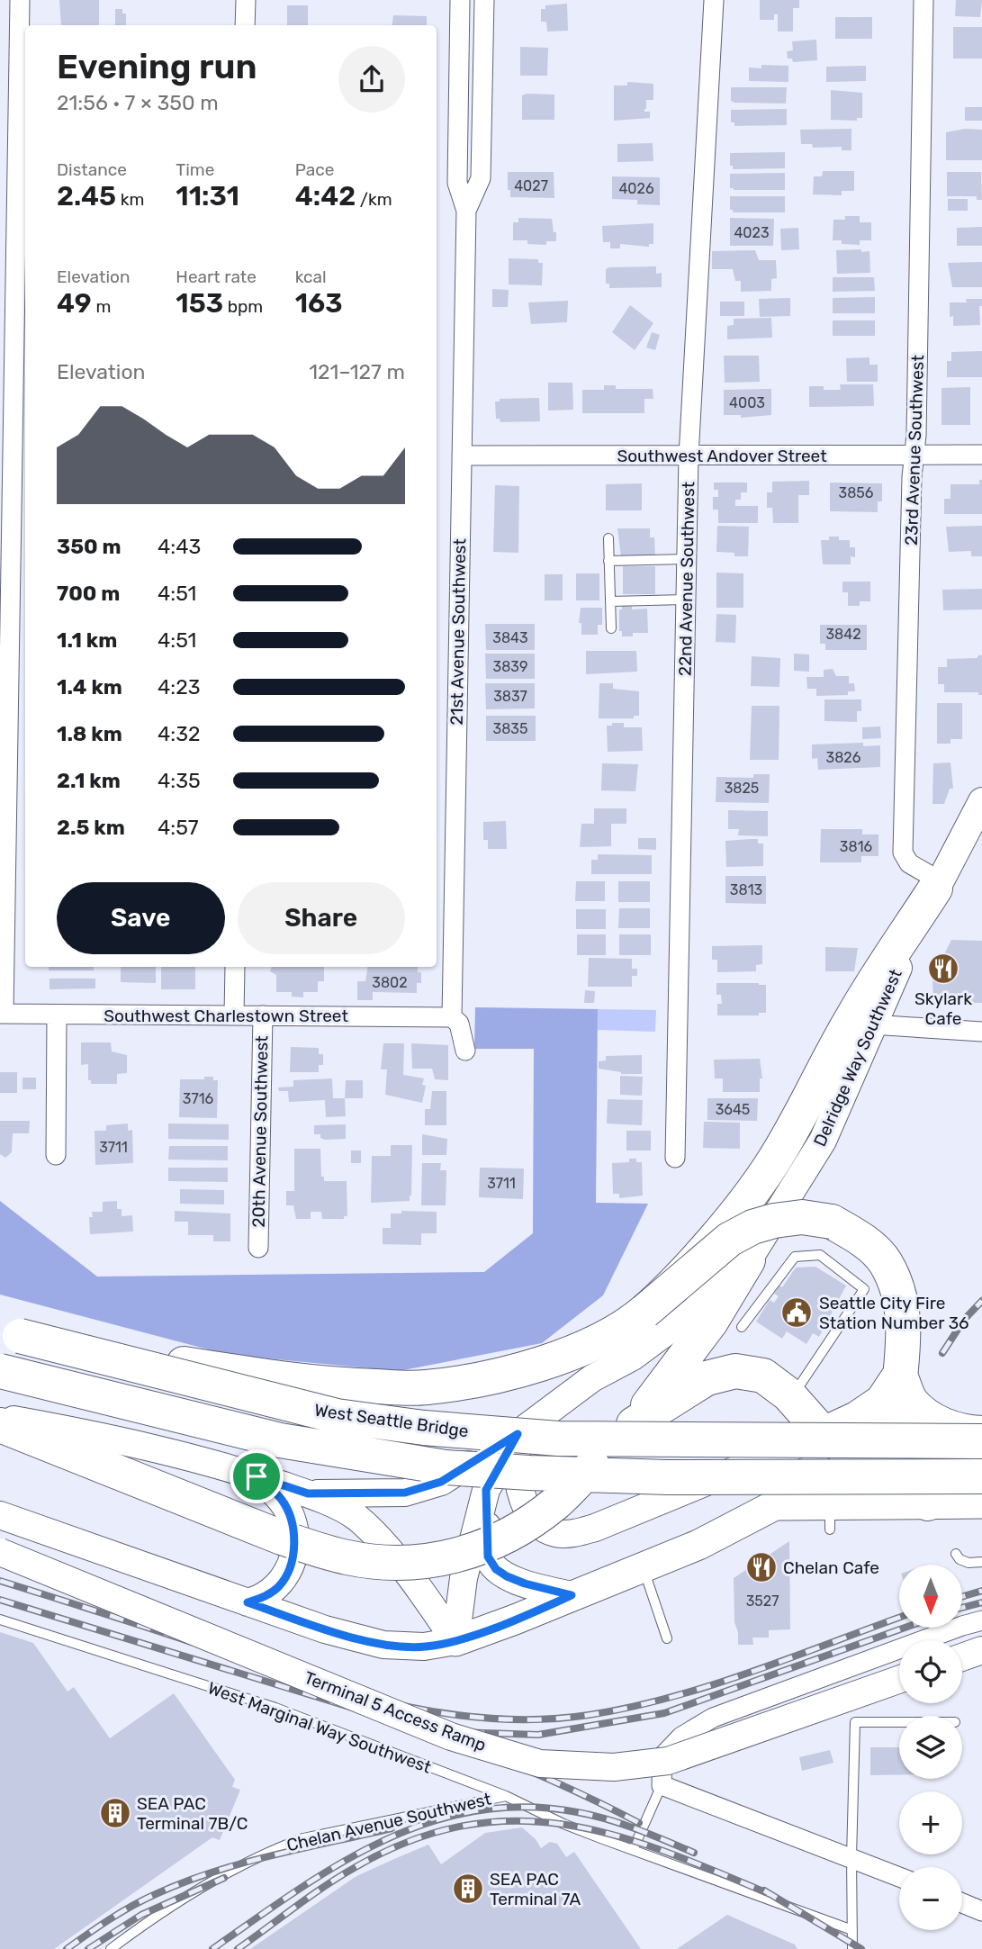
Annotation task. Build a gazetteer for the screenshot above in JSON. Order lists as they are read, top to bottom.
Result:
{
  "streets": {
    "highway": ["West Seattle Bridge"],
    "main road": ["Delridge Way Southwest", "Terminal 5 Access Ramp"],
    "street": [
      "23rd Avenue Southwest",
      "Southwest Andover Street",
      "22nd Avenue Southwest",
      "21st Avenue Southwest",
      "Southwest Charlestown Street",
      "20th Avenue Southwest"
    ],
    "lane": ["West Marginal Way Southwest", "Chelan Avenue Southwest"]
  },
  "crossings": [
    ["23rd Avenue Southwest", "Southwest Andover Street"],
    ["23rd Avenue Southwest", "Delridge Way Southwest"],
    ["Southwest Andover Street", "22nd Avenue Southwest"],
    ["Southwest Andover Street", "21st Avenue Southwest"],
    ["21st Avenue Southwest", "Southwest Charlestown Street"],
    ["Southwest Charlestown Street", "20th Avenue Southwest"],
    ["West Marginal Way Southwest", "Chelan Avenue Southwest"]
  ],
  "places": {
    "restaurant": ["Skylark Cafe", "Chelan Cafe"],
    "public building": ["Seattle City Fire Station Number 36"],
    "building": ["SEA PAC Terminal 7B/C", "SEA PAC Terminal 7A"]
  },
  "house_numbers": [
    "4027",
    "4026",
    "4023",
    "4003",
    "3856",
    "3842",
    "3843",
    "3839",
    "3837",
    "3835",
    "3826",
    "3825",
    "3816",
    "3813",
    "3802",
    "3716",
    "3645",
    "3711",
    "3711",
    "3527"
  ],
  "north": "bottom",
  "page": {
    "heading": ["Evening run", "21:56 · 7 × 350 m"],
    "stats": [
      ["Distance", "2.45 km"],
      ["Time", "11:31"],
      ["Pace", "4:42 /km"],
      ["Elevation", "49 m"],
      ["Heart rate", "153 bpm"],
      ["kcal", "163"]
    ],
    "chart": ["Elevation", "121–127 m"],
    "list": [
      {
        "name": "350 m",
        "note": "4:43"
      },
      {
        "name": "700 m",
        "note": "4:51"
      },
      {
        "name": "1.1 km",
        "note": "4:51"
      },
      {
        "name": "1.4 km",
        "note": "4:23"
      },
      {
        "name": "1.8 km",
        "note": "4:32"
      },
      {
        "name": "2.1 km",
        "note": "4:35"
      },
      {
        "name": "2.5 km",
        "note": "4:57"
      }
    ],
    "buttons": ["Save", "Share"],
    "map_buttons": ["+", "−"]
  }
}
